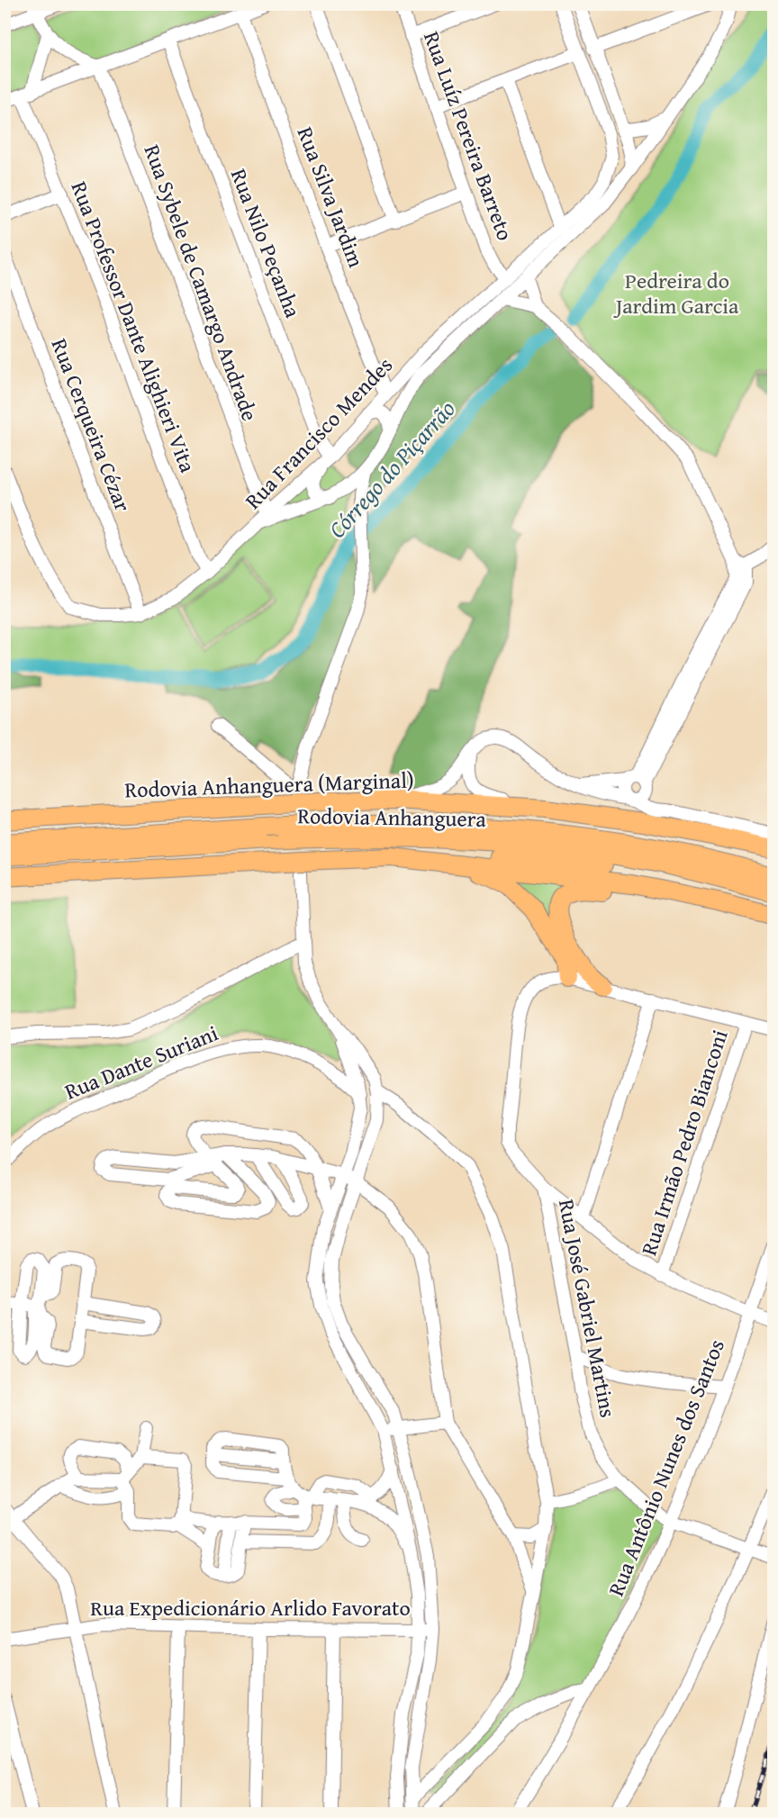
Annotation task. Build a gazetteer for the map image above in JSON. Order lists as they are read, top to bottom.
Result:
{
  "streets": {
    "highway": ["Rodovia Anhanguera (Marginal)", "Rodovia Anhanguera"],
    "street": [
      "Rua Luíz Pereira Barreto",
      "Rua Silva Jardim",
      "Rua Nilo Peçanha",
      "Rua Sybele de Camargo Andrade",
      "Rua Professor Dante Alighieri Vita",
      "Rua Cerqueira Cézar",
      "Rua Francisco Mendes",
      "Rua Dante Suriani",
      "Rua Irmão Pedro Bianconi",
      "Rua José Gabriel Martins",
      "Rua Antônio Nunes dos Santos",
      "Rua Expedicionário Arlido Favorato"
    ]
  },
  "crossings": [
    ["Rua Luíz Pereira Barreto", "Rua Francisco Mendes"],
    ["Rua Silva Jardim", "Rua Francisco Mendes"],
    ["Rua Nilo Peçanha", "Rua Francisco Mendes"],
    ["Rua Sybele de Camargo Andrade", "Rua Francisco Mendes"],
    ["Rua José Gabriel Martins", "Rua Antônio Nunes dos Santos"]
  ],
  "water": ["Córrego do Piçarrão"],
  "parks": ["Pedreira do Jardim Garcia"]
}
